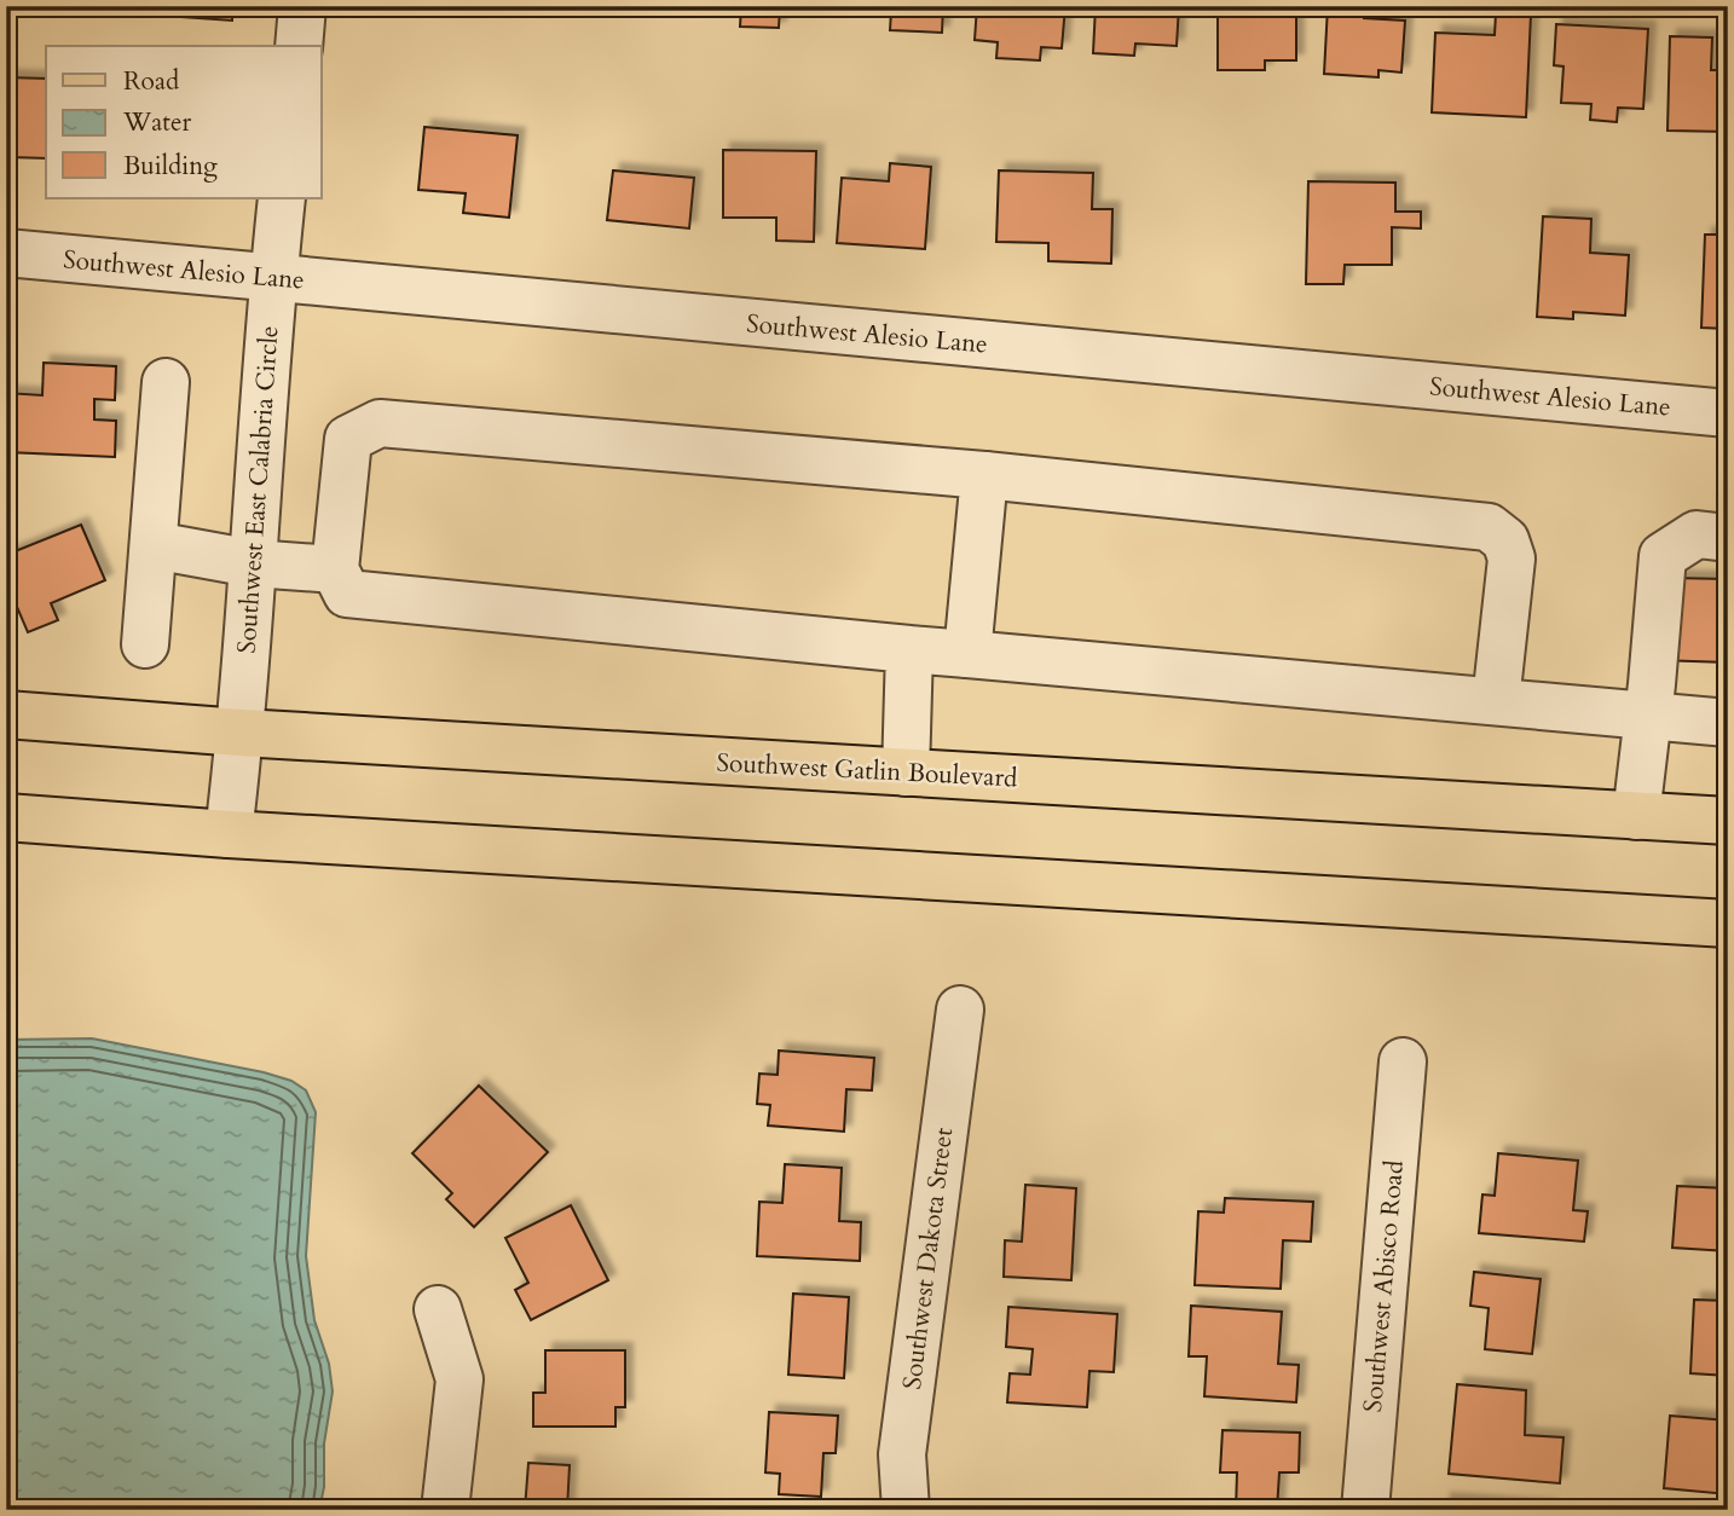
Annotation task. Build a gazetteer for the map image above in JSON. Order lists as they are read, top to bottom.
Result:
{
  "streets": {
    "main road": ["Southwest Gatlin Boulevard"],
    "street": [
      "Southwest Alesio Lane",
      "Southwest East Calabria Circle",
      "Southwest Dakota Street",
      "Southwest Abisco Road"
    ]
  },
  "crossings": [
    ["Southwest Alesio Lane", "Southwest East Calabria Circle"],
    ["Southwest East Calabria Circle", "Southwest Gatlin Boulevard"]
  ],
  "legend": ["Road", "Water", "Building"]
}
